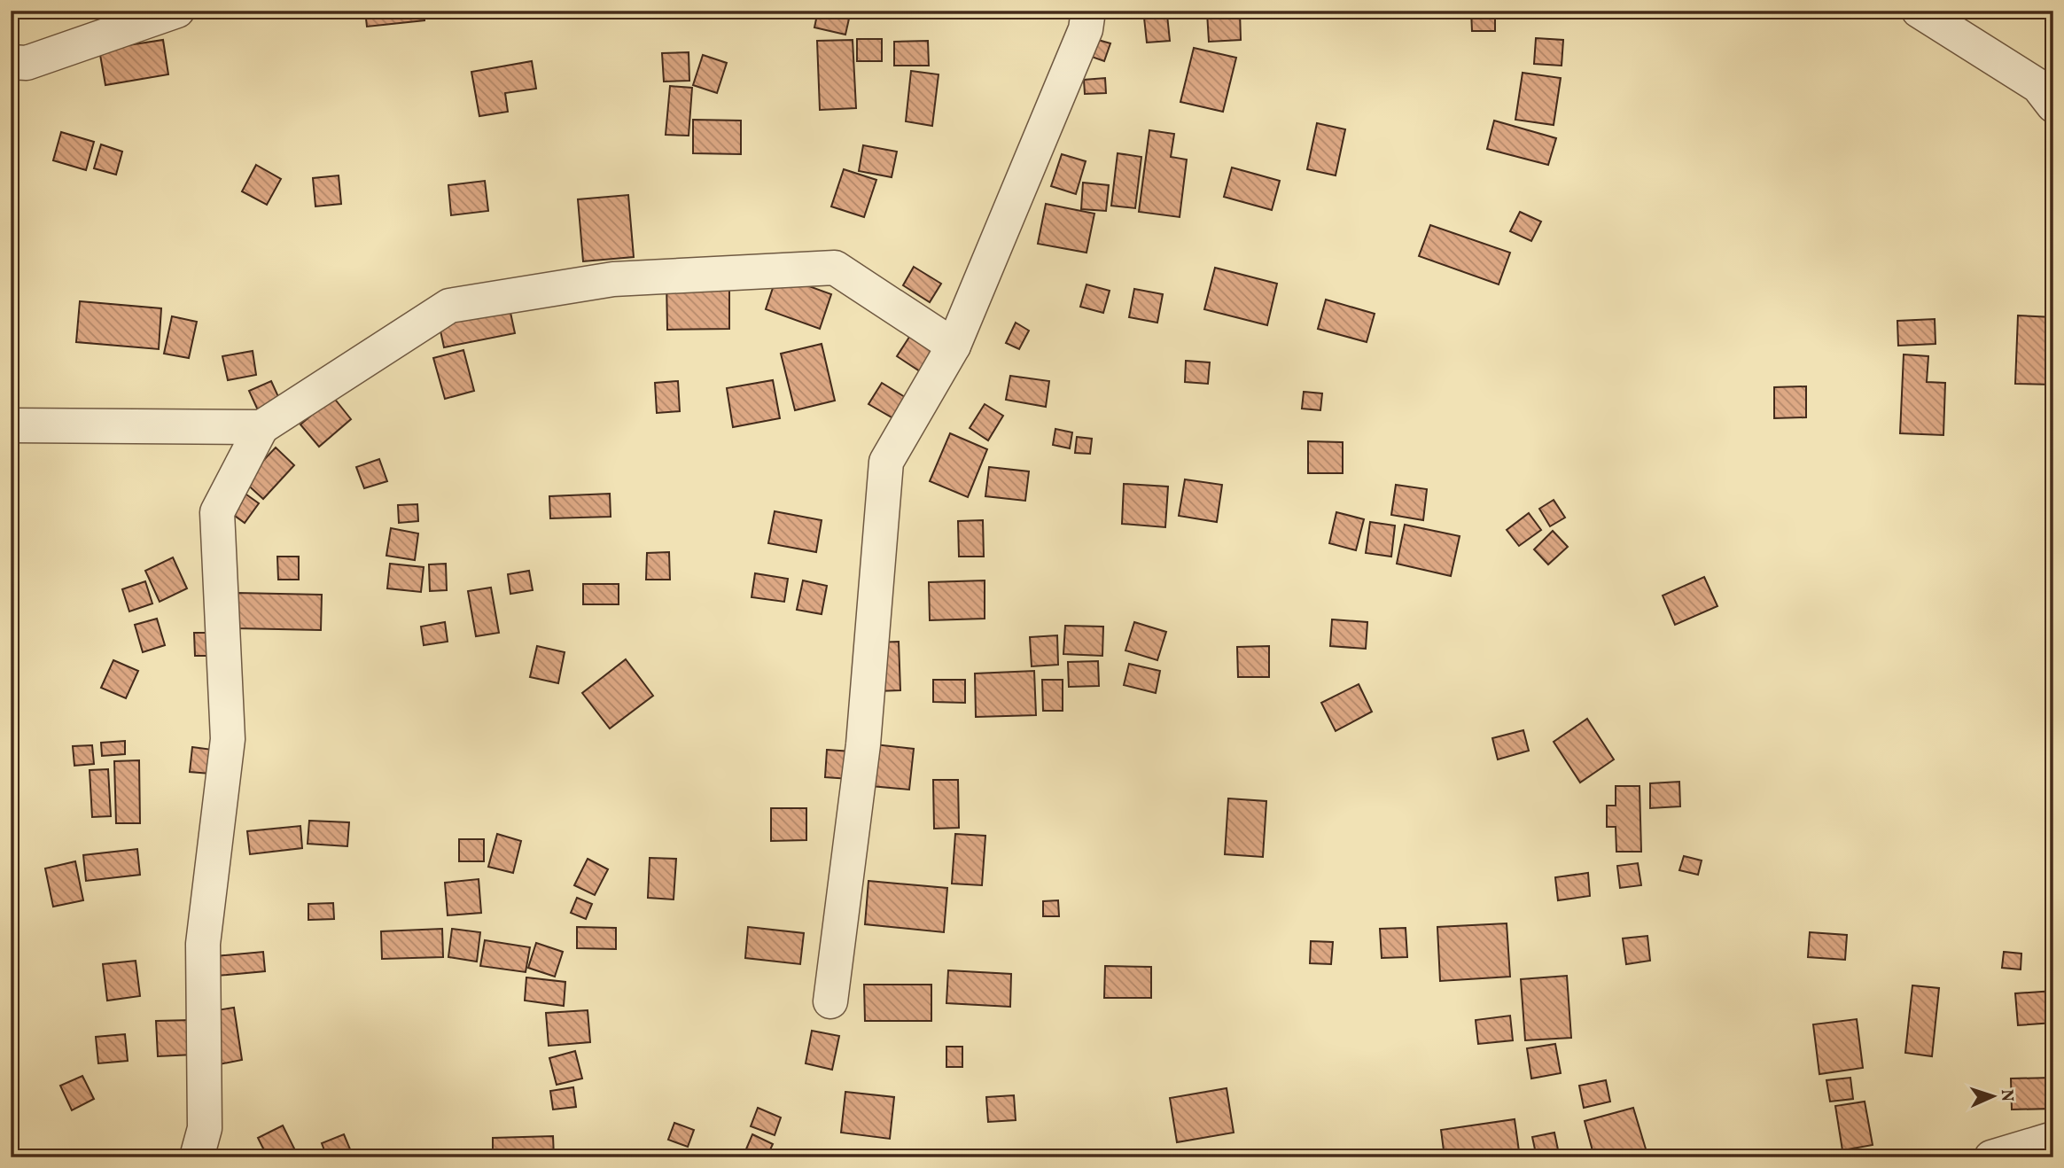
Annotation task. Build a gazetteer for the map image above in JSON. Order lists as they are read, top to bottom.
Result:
{
  "north": "right"
}
